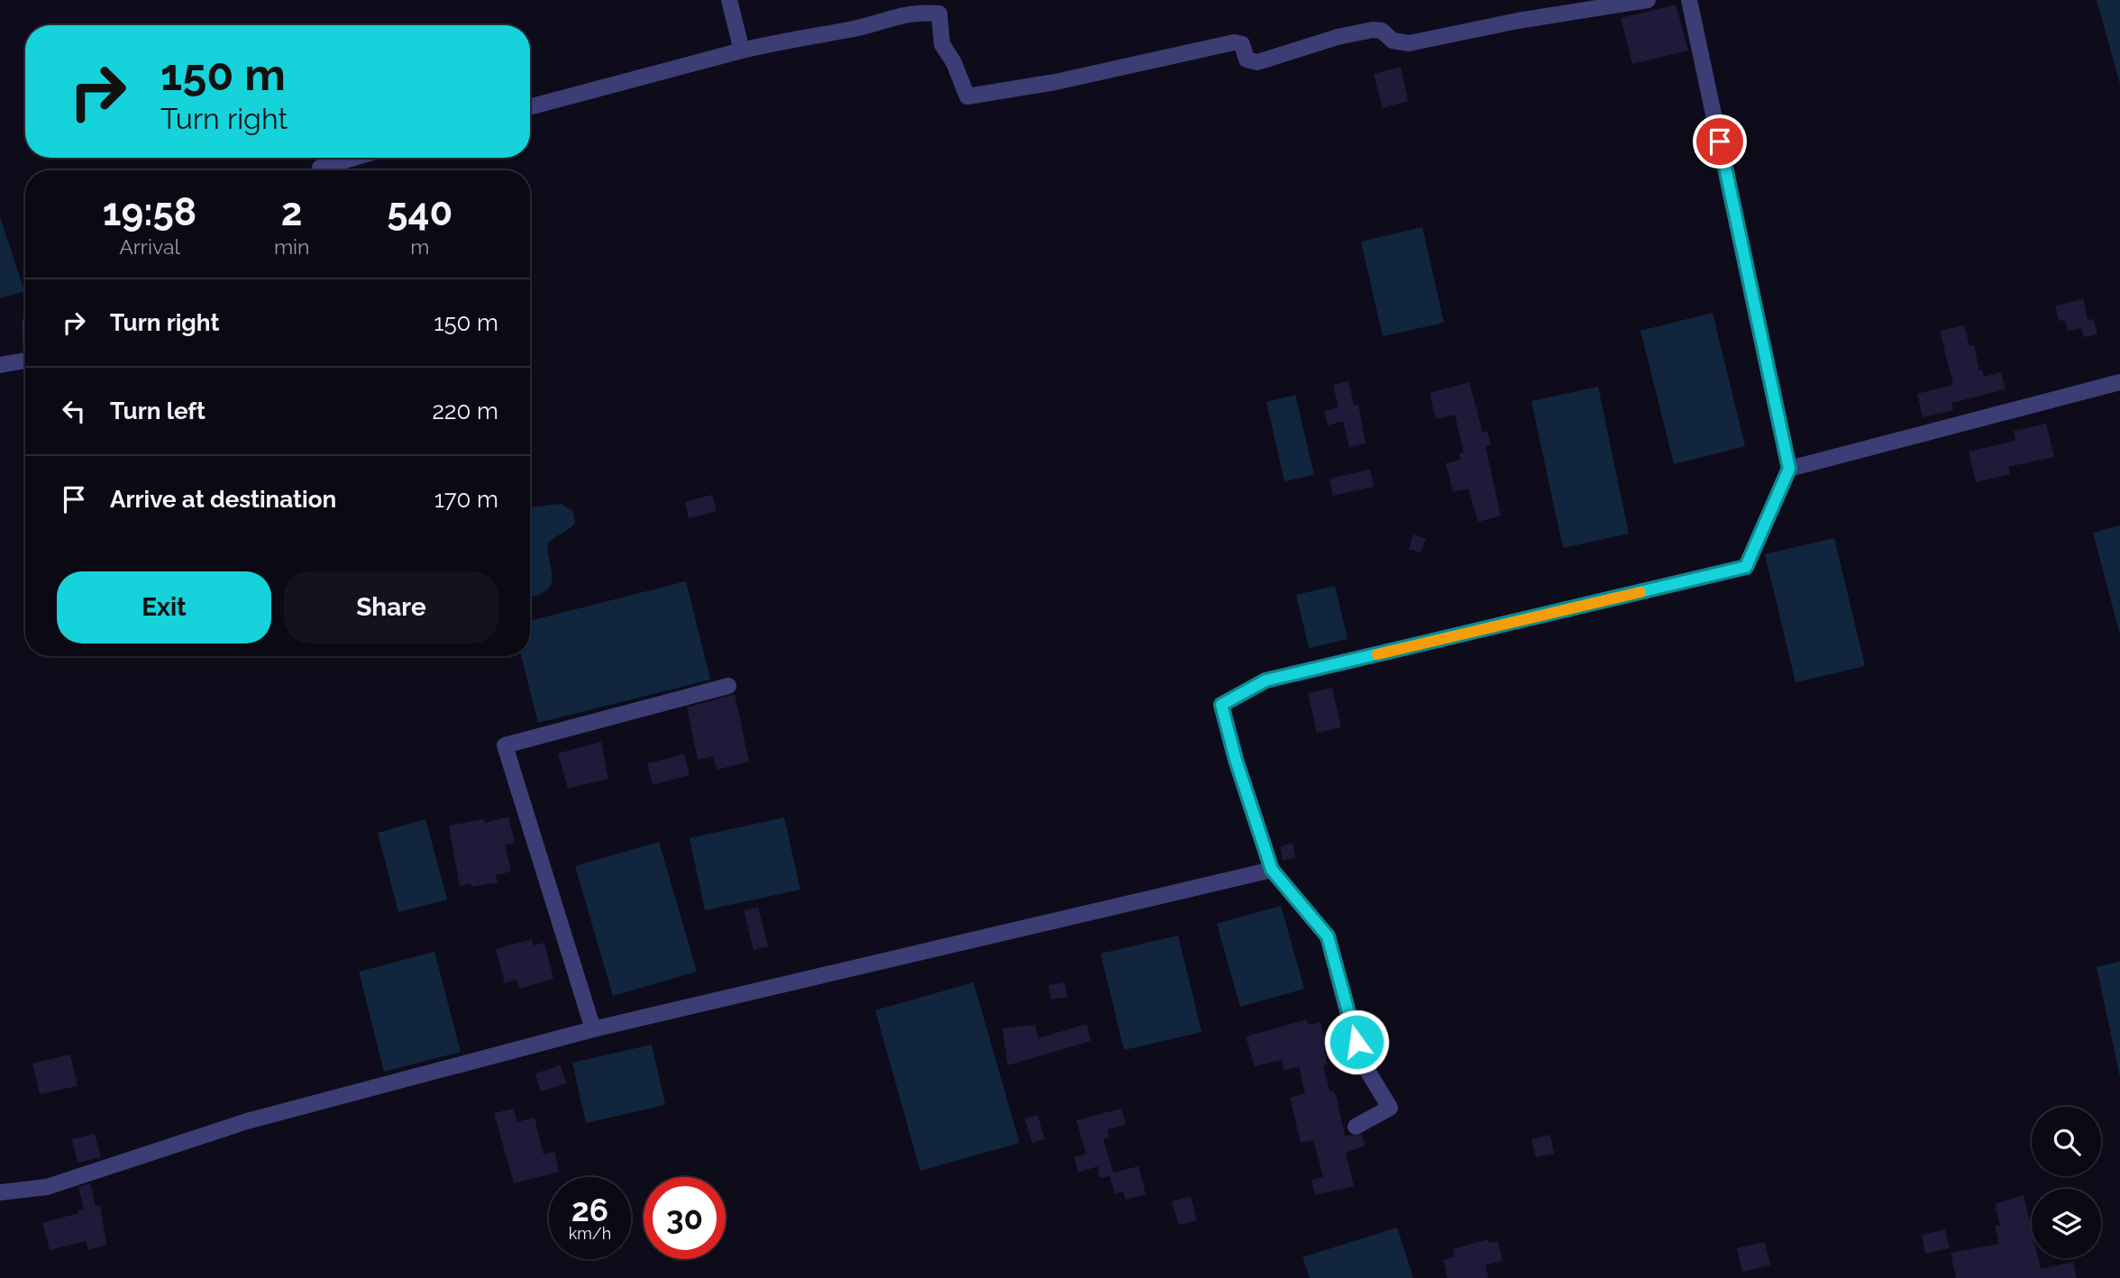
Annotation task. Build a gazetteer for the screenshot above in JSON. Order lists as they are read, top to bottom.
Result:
{
  "page": {
    "turn": ["150 m", "Turn right"],
    "eta": [
      "19:58",
      "Arrival",
      "2",
      "min",
      "540",
      "m"
    ],
    "list": [
      {
        "name": "Turn right",
        "value": "150 m"
      },
      {
        "name": "Turn left",
        "value": "220 m"
      },
      {
        "name": "Arrive at destination",
        "value": "170 m"
      }
    ],
    "buttons": ["Exit", "Share"],
    "speed": "26 km/h",
    "limit": "30"
  }
}
